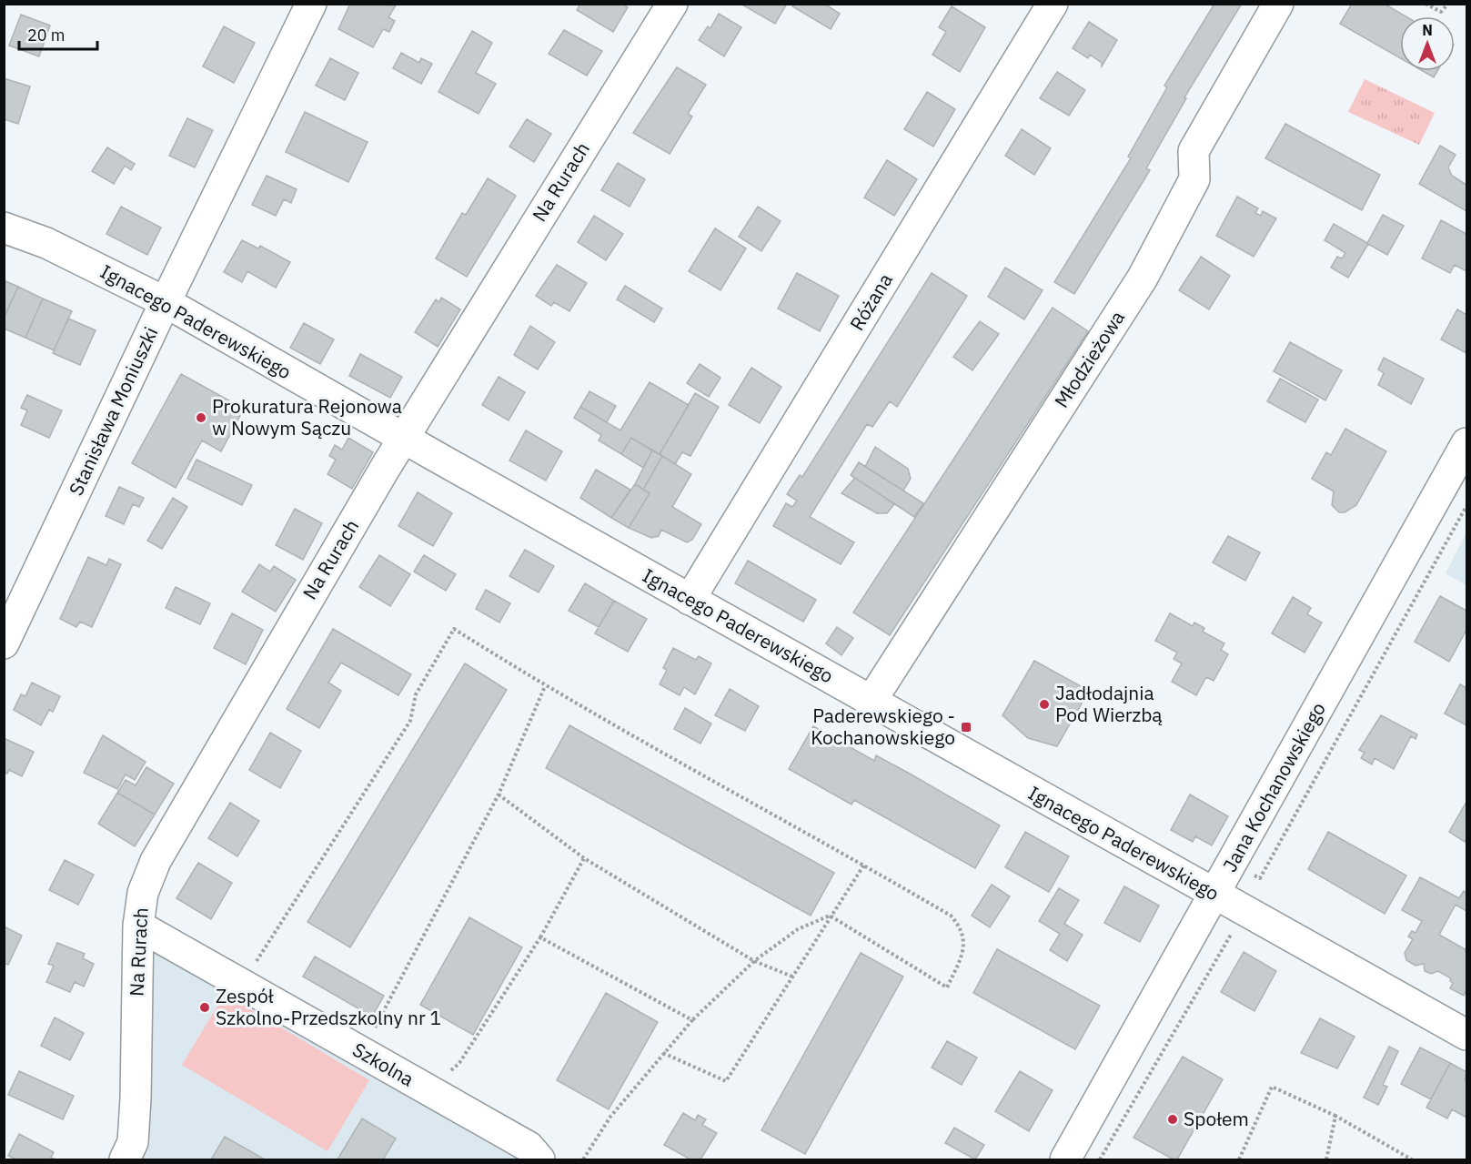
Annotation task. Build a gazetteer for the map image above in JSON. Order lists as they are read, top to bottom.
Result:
{
  "streets": {
    "street": [
      "Na Rurach",
      "Różana",
      "Ignacego Paderewskiego",
      "Młodzieżowa",
      "Stanisława Moniuszki",
      "Jana Kochanowskiego",
      "Szkolna"
    ]
  },
  "crossings": [
    ["Na Rurach", "Ignacego Paderewskiego"],
    ["Na Rurach", "Szkolna"],
    ["Różana", "Ignacego Paderewskiego"],
    ["Ignacego Paderewskiego", "Młodzieżowa"],
    ["Ignacego Paderewskiego", "Stanisława Moniuszki"],
    ["Ignacego Paderewskiego", "Jana Kochanowskiego"]
  ],
  "places": {
    "other": [
      "Prokuratura Rejonowa w Nowym Sączu",
      "Jadłodajnia Pod Wierzbą",
      "Zespół Szkolno-Przedszkolny nr 1",
      "Społem"
    ],
    "transit": ["Paderewskiego - Kochanowskiego"]
  },
  "scale_bar": "20 m",
  "north": "top"
}
